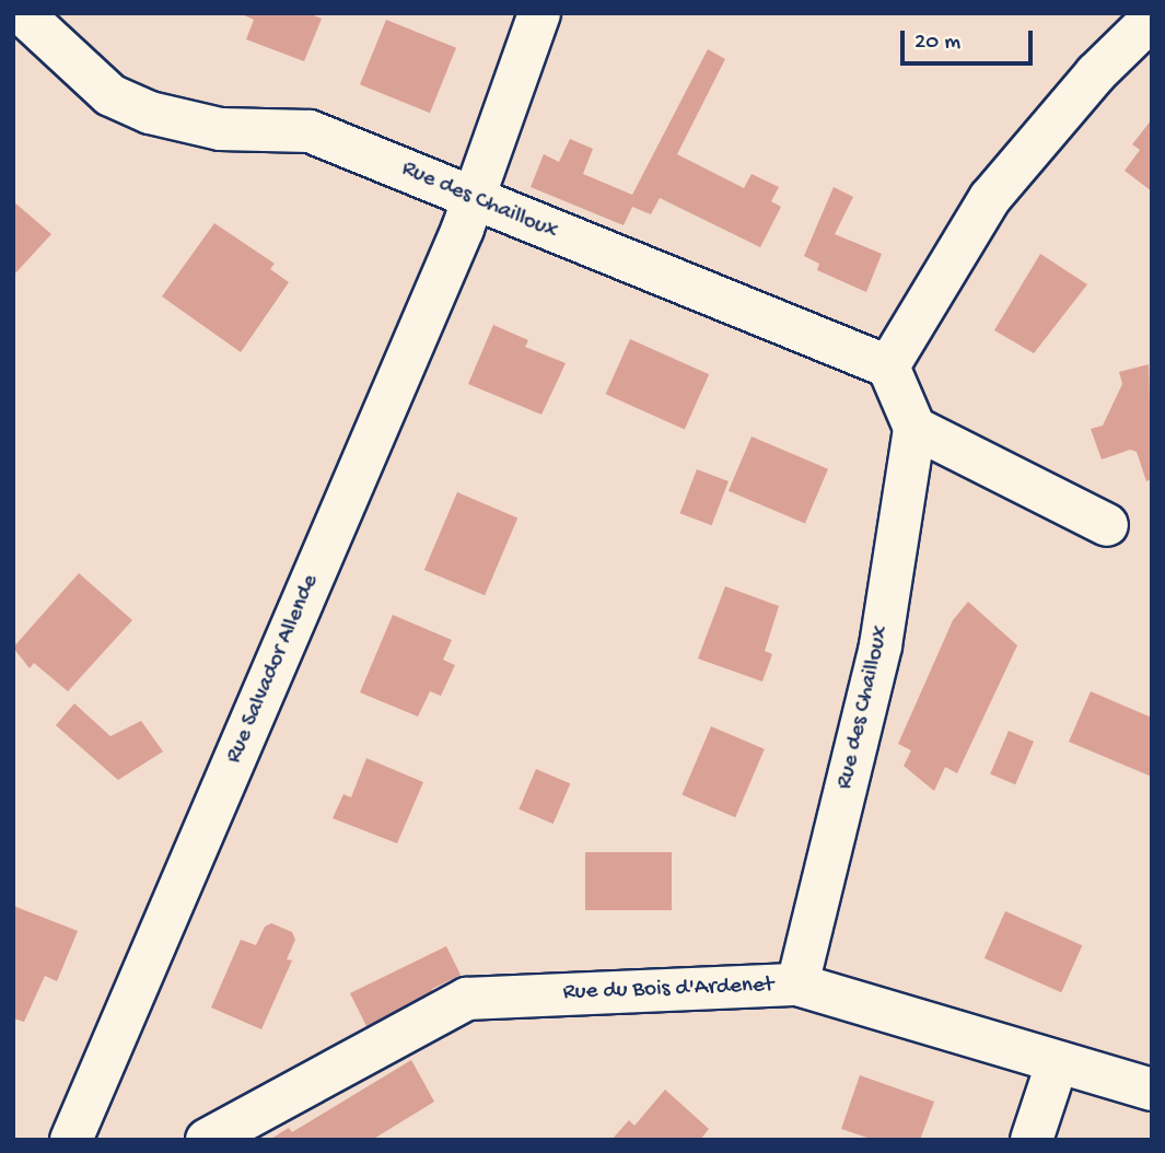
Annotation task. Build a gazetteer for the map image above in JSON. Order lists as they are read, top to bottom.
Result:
{
  "streets": {
    "street": ["Rue des Chailloux", "Rue Salvador Allende", "Rue du Bois d'Ardenet"]
  },
  "crossings": [
    ["Rue des Chailloux", "Rue Salvador Allende"],
    ["Rue des Chailloux", "Rue du Bois d'Ardenet"]
  ],
  "scale_bar": "20 m"
}
